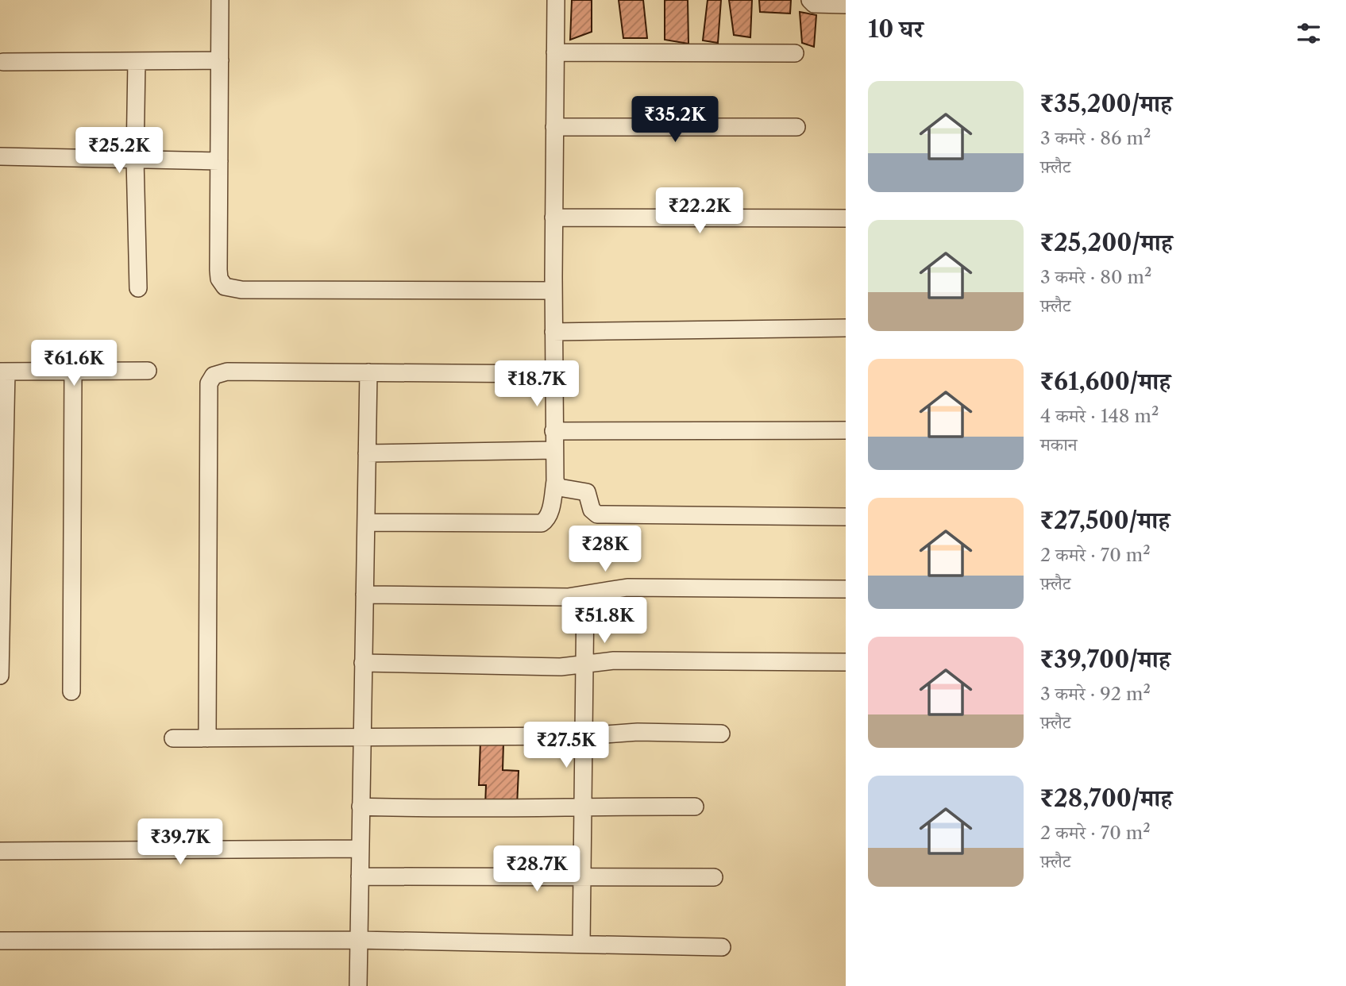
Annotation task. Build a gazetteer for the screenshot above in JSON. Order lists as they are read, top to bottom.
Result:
{
  "page": {
    "heading": "10 घर",
    "list": [
      {
        "name": "₹35,200/माह",
        "note": "3 कमरे · 86 m² · फ़्लैट"
      },
      {
        "name": "₹25,200/माह",
        "note": "3 कमरे · 80 m² · फ़्लैट"
      },
      {
        "name": "₹61,600/माह",
        "note": "4 कमरे · 148 m² · मकान"
      },
      {
        "name": "₹27,500/माह",
        "note": "2 कमरे · 70 m² · फ़्लैट"
      },
      {
        "name": "₹39,700/माह",
        "note": "3 कमरे · 92 m² · फ़्लैट"
      },
      {
        "name": "₹28,700/माह",
        "note": "2 कमरे · 70 m² · फ़्लैट"
      }
    ],
    "price": [
      "₹35.2K",
      "₹25.2K",
      "₹22.2K",
      "₹61.6K",
      "₹18.7K",
      "₹28K",
      "₹51.8K",
      "₹27.5K",
      "₹39.7K",
      "₹28.7K"
    ]
  }
}
